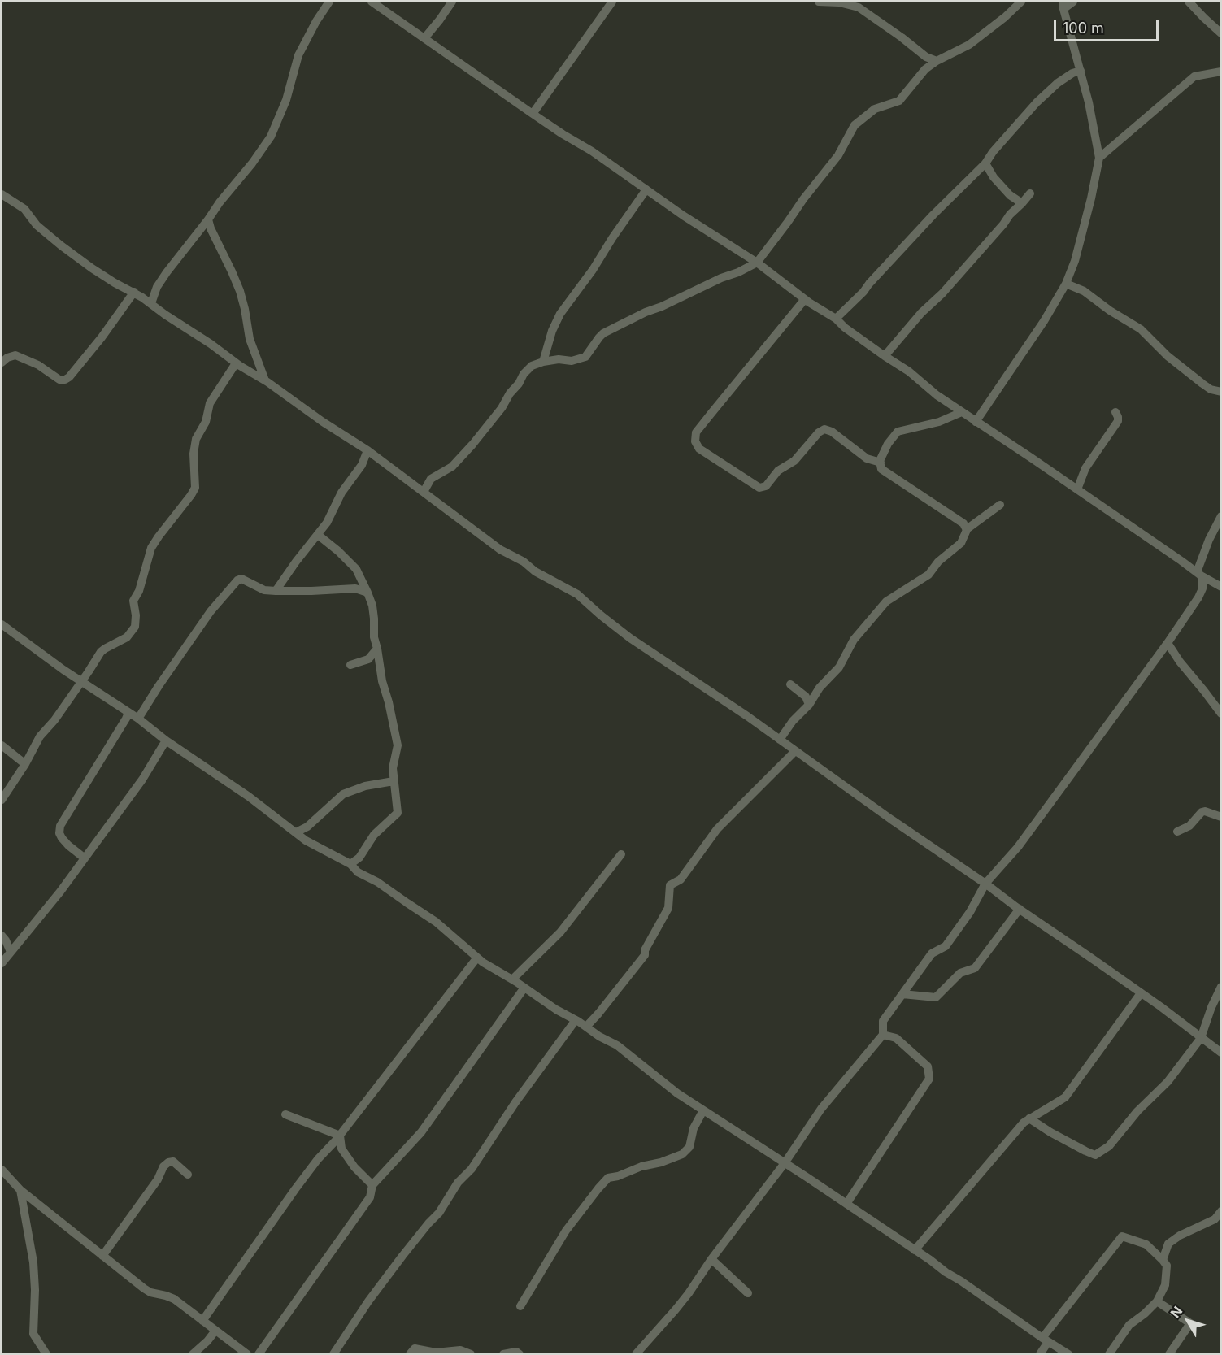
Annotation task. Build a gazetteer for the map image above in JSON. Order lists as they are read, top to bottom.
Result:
{
  "scale_bar": "100 m",
  "north": "top left"
}
